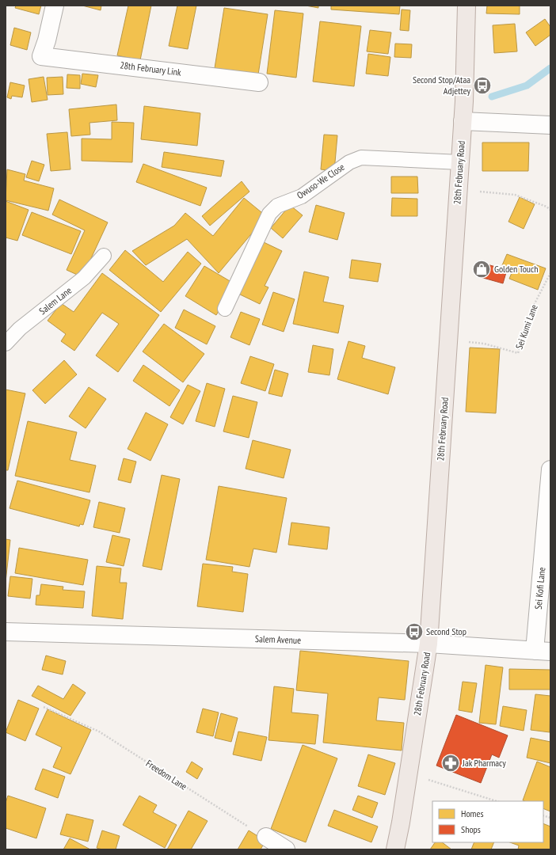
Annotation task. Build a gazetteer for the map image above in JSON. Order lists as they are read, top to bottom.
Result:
{
  "streets": {
    "main road": ["28th February Road"],
    "street": ["28th February Link", "Sei Kofi Lane", "Salem Avenue"],
    "lane": ["Owuso-We Close", "Salem Lane"],
    "path": ["Sei Kumi Lane", "Freedom Lane"]
  },
  "crossings": [
    ["28th February Road", "Owuso-We Close"],
    ["28th February Road", "Sei Kumi Lane"],
    ["28th February Road", "Salem Avenue"],
    ["Sei Kofi Lane", "Salem Avenue"]
  ],
  "places": {
    "bus stop": ["Second Stop/Ataa Adjettey", "Second Stop"],
    "shop": ["Golden Touch"],
    "pharmacy": ["Jak Pharmacy"]
  },
  "legend": ["Homes", "Shops"]
}
